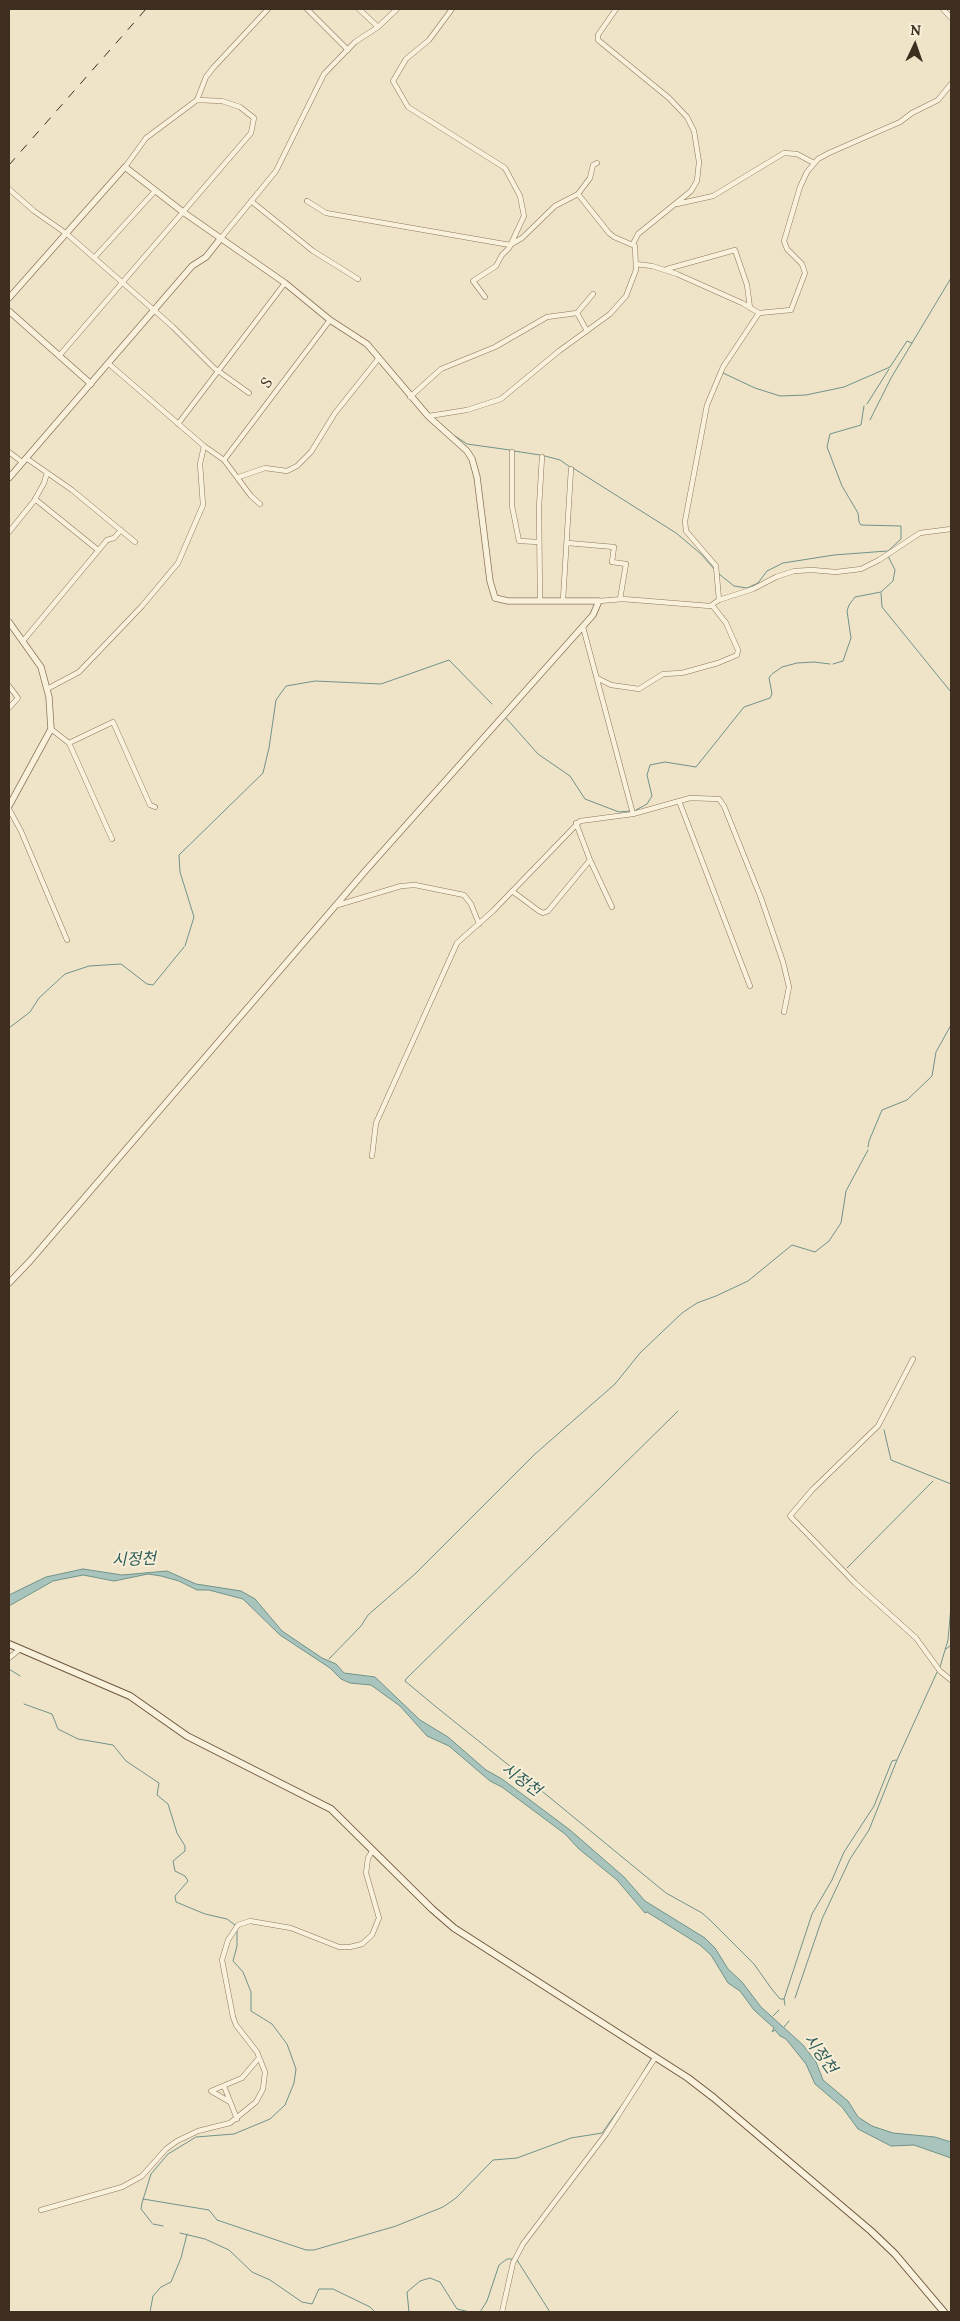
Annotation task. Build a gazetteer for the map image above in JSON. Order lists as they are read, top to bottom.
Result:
{
  "streets": {
    "street": ["S"]
  },
  "water": ["시정천"],
  "north": "top"
}
